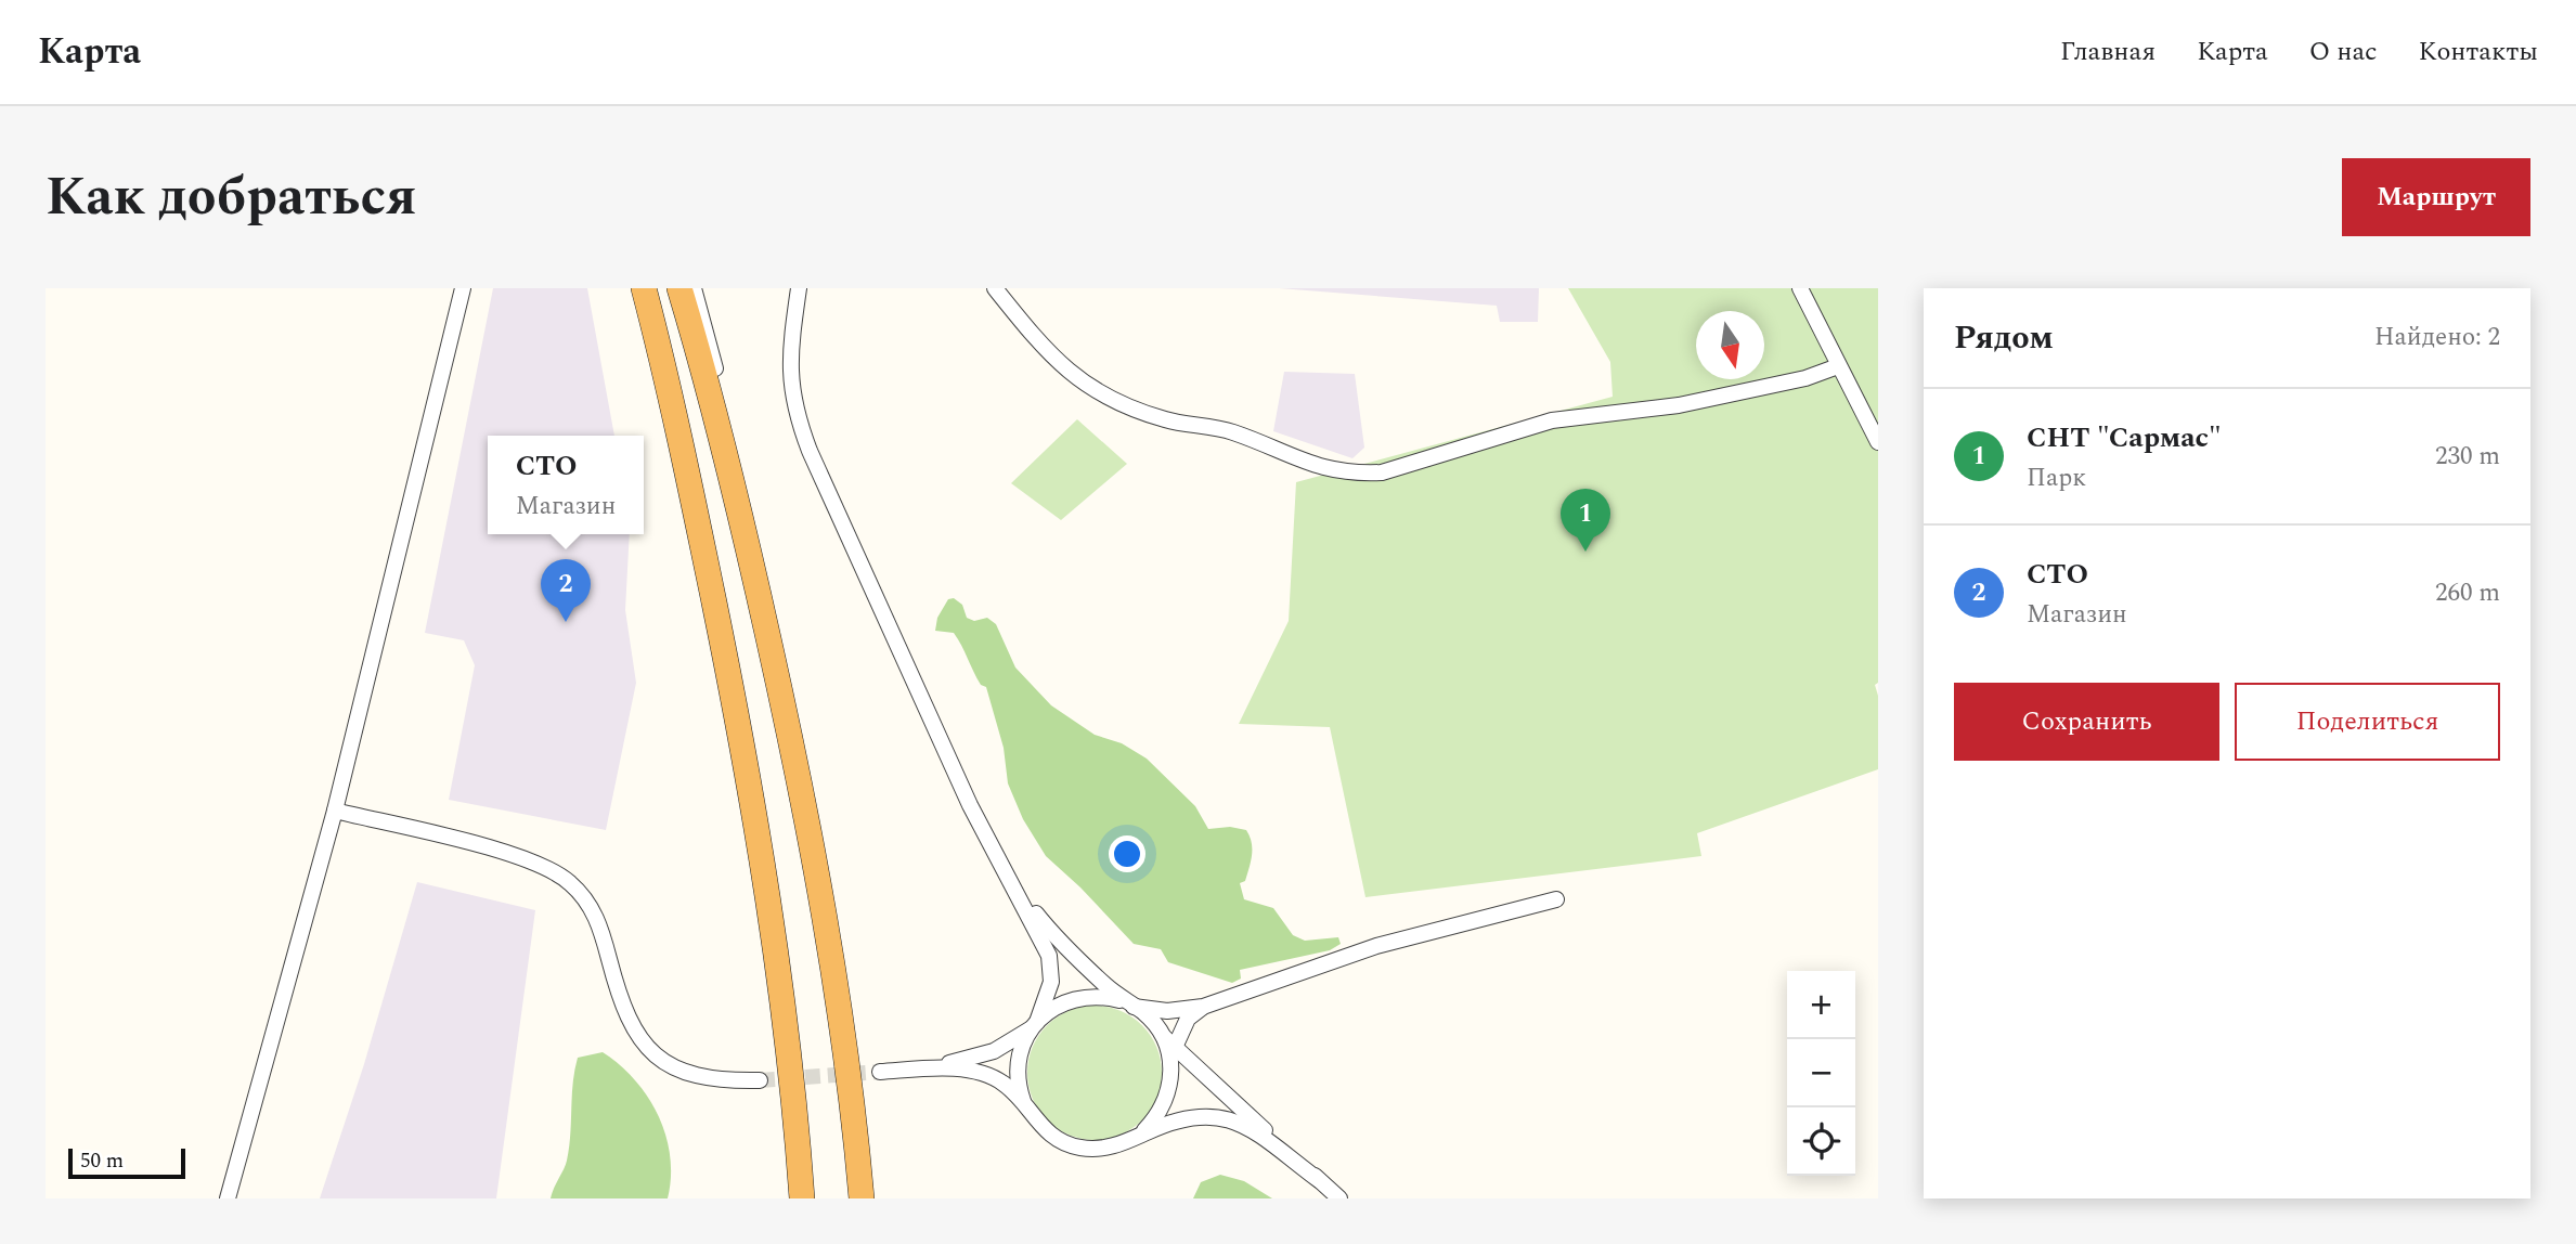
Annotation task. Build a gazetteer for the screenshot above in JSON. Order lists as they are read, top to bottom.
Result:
{
  "scale_bar": "50 m",
  "north": "bottom",
  "page": {
    "header": "Карта",
    "nav": [
      "Главная",
      "Карта",
      "О нас",
      "Контакты"
    ],
    "title": "Как добраться",
    "buttons": [
      "Маршрут",
      ["Сохранить", "Поделиться"]
    ],
    "heading": ["Рядом", "Найдено: 2"],
    "list": [
      {
        "mark": "1",
        "name": "СНТ \"Сармас\"",
        "note": "Парк",
        "value": "230 m"
      },
      {
        "mark": "2",
        "name": "СТО",
        "note": "Магазин",
        "value": "260 m"
      }
    ],
    "popup": ["СТО", "Магазин"],
    "pins": ["1", "2"],
    "map_buttons": ["+", "−"],
    "scale": "50 m"
  }
}
